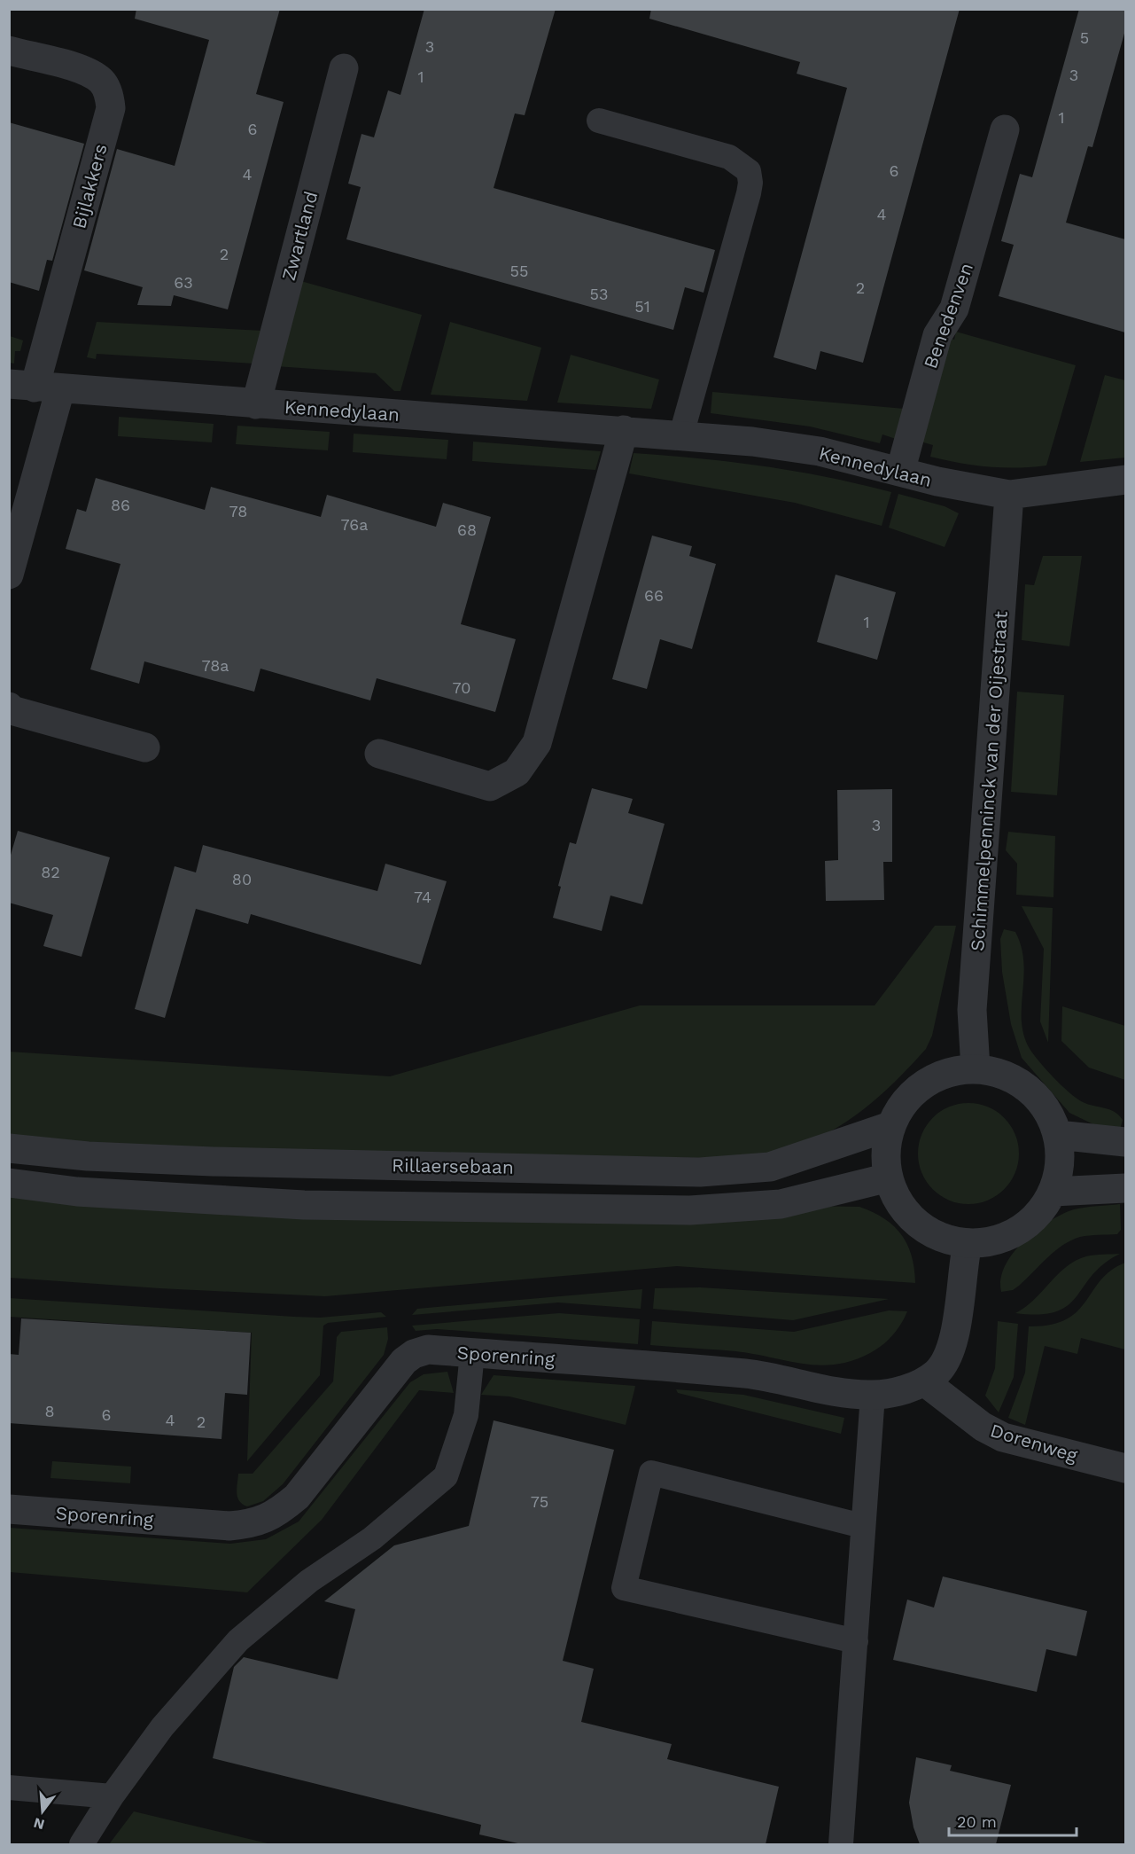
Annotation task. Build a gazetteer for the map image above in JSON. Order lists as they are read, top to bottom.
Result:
{
  "streets": {
    "street": [
      "Bijlakkers",
      "Zwartland",
      "Benedenven",
      "Kennedylaan",
      "Schimmelpenninck van der Oijestraat",
      "Rillaersebaan",
      "Sporenring",
      "Dorenweg"
    ]
  },
  "crossings": [
    ["Bijlakkers", "Kennedylaan"],
    ["Zwartland", "Kennedylaan"],
    ["Benedenven", "Kennedylaan"],
    ["Kennedylaan", "Schimmelpenninck van der Oijestraat"],
    ["Schimmelpenninck van der Oijestraat", "Rillaersebaan"],
    ["Schimmelpenninck van der Oijestraat", "Sporenring"],
    ["Rillaersebaan", "Sporenring"],
    ["Sporenring", "Dorenweg"]
  ],
  "house_numbers": [
    "5",
    "3",
    "3",
    "1",
    "1",
    "6",
    "6",
    "4",
    "4",
    "2",
    "55",
    "63",
    "2",
    "53",
    "51",
    "86",
    "78",
    "76a",
    "68",
    "66",
    "1",
    "78a",
    "70",
    "3",
    "82",
    "80",
    "74",
    "8",
    "6",
    "4",
    "2",
    "75"
  ],
  "scale_bar": "20 m",
  "north": "bottom"
}
